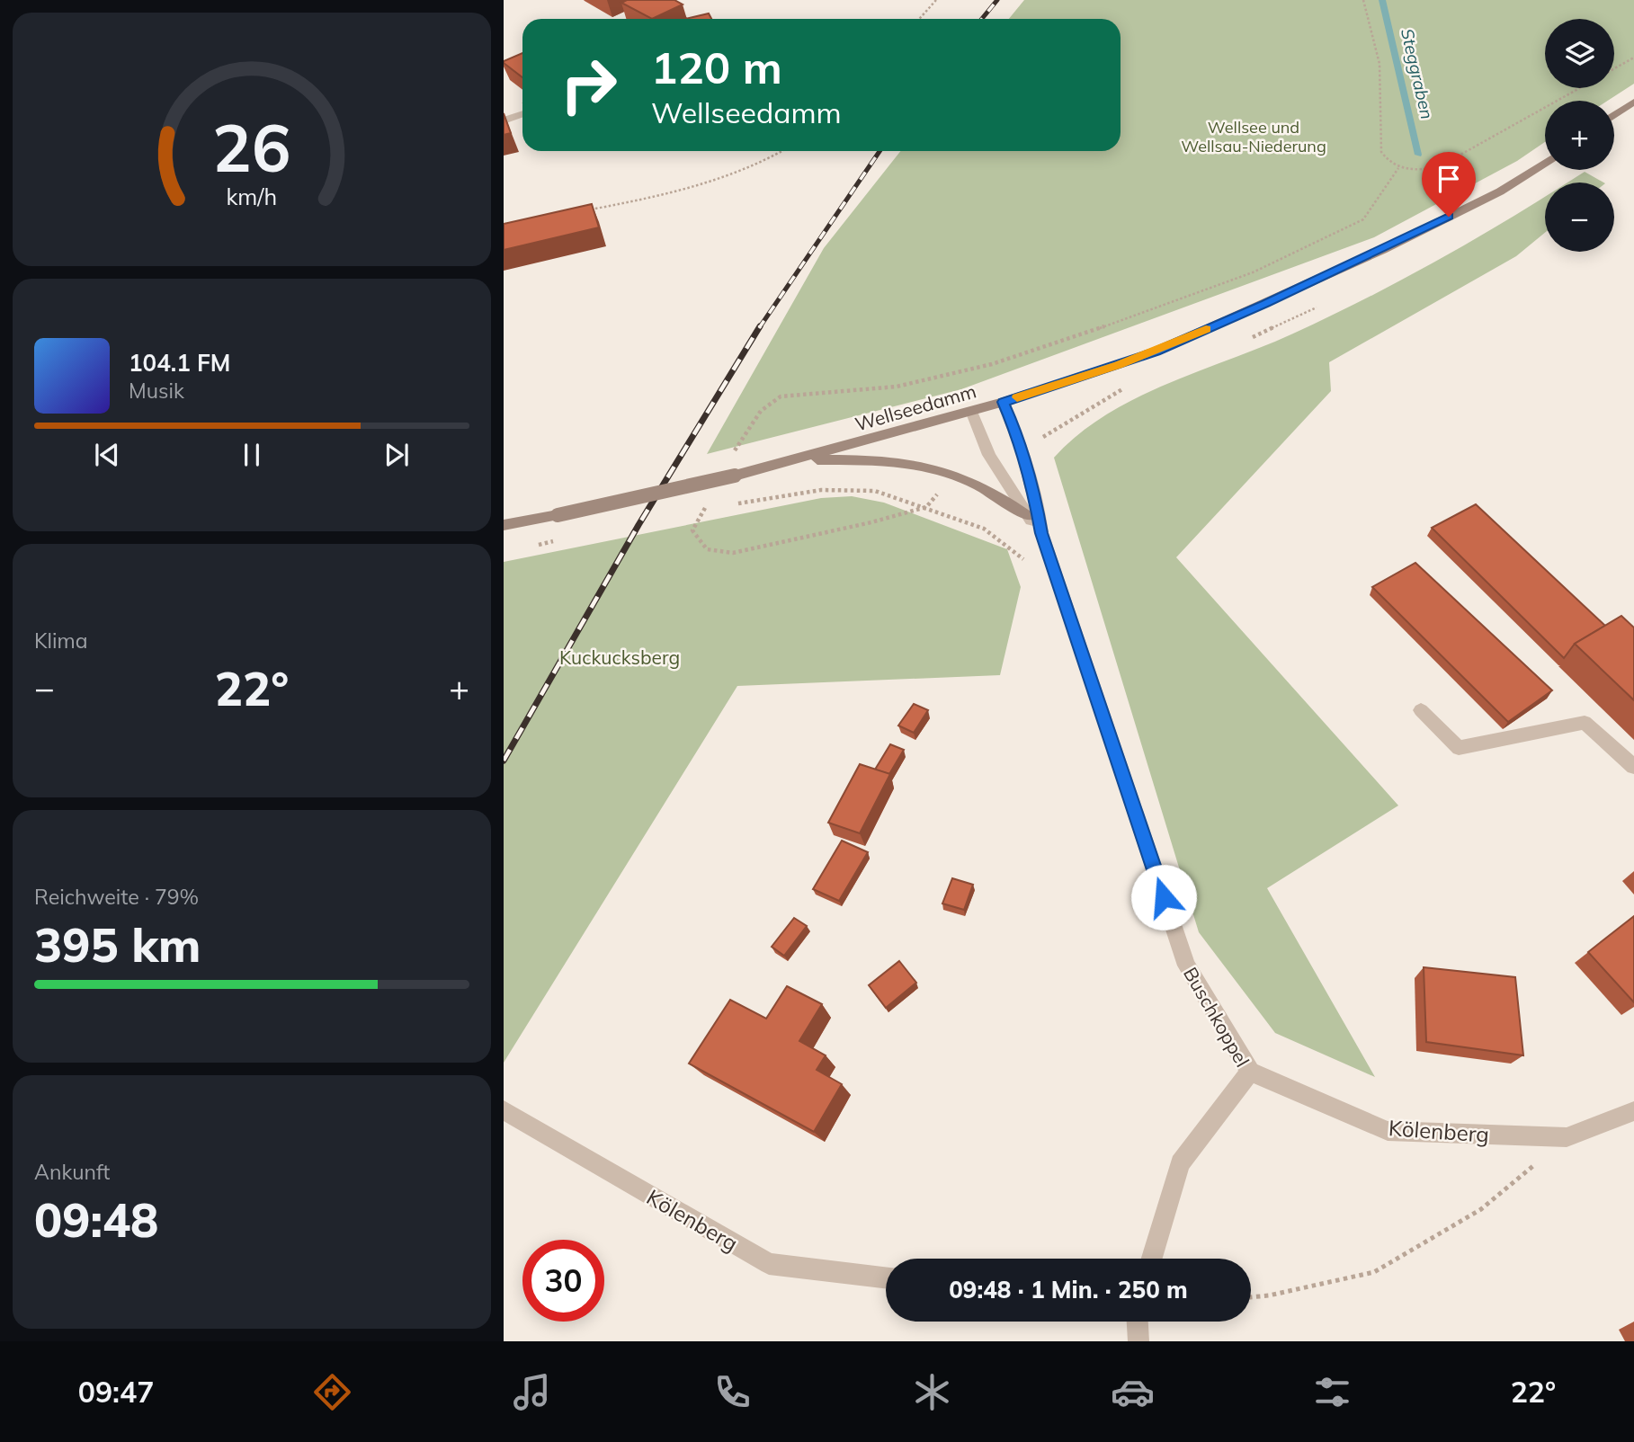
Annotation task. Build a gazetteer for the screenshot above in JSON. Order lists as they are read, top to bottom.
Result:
{
  "streets": {
    "main road": ["Wellseedamm"],
    "street": ["Buschkoppel", "Kölenberg"]
  },
  "crossings": [
    ["Wellseedamm", "Buschkoppel"],
    ["Buschkoppel", "Kölenberg"]
  ],
  "water": ["Steggraben"],
  "parks": ["Wellsee und Wellsau-Niederung", "Kuckucksberg"],
  "page": {
    "map_buttons": ["+", "−"],
    "turn": ["120 m", "Wellseedamm"],
    "song": ["104.1 FM", "Musik"],
    "tile": [
      "Klima",
      ["Reichweite · 79%", "395 km"],
      ["Ankunft", "09:48"]
    ],
    "heat": ["−", "22°", "+"],
    "limit": "30",
    "trip": "09:48 · 1 Min. · 250 m",
    "tabs": ["09:47", "22°"],
    "gauge": ["26", "km/h"]
  }
}
